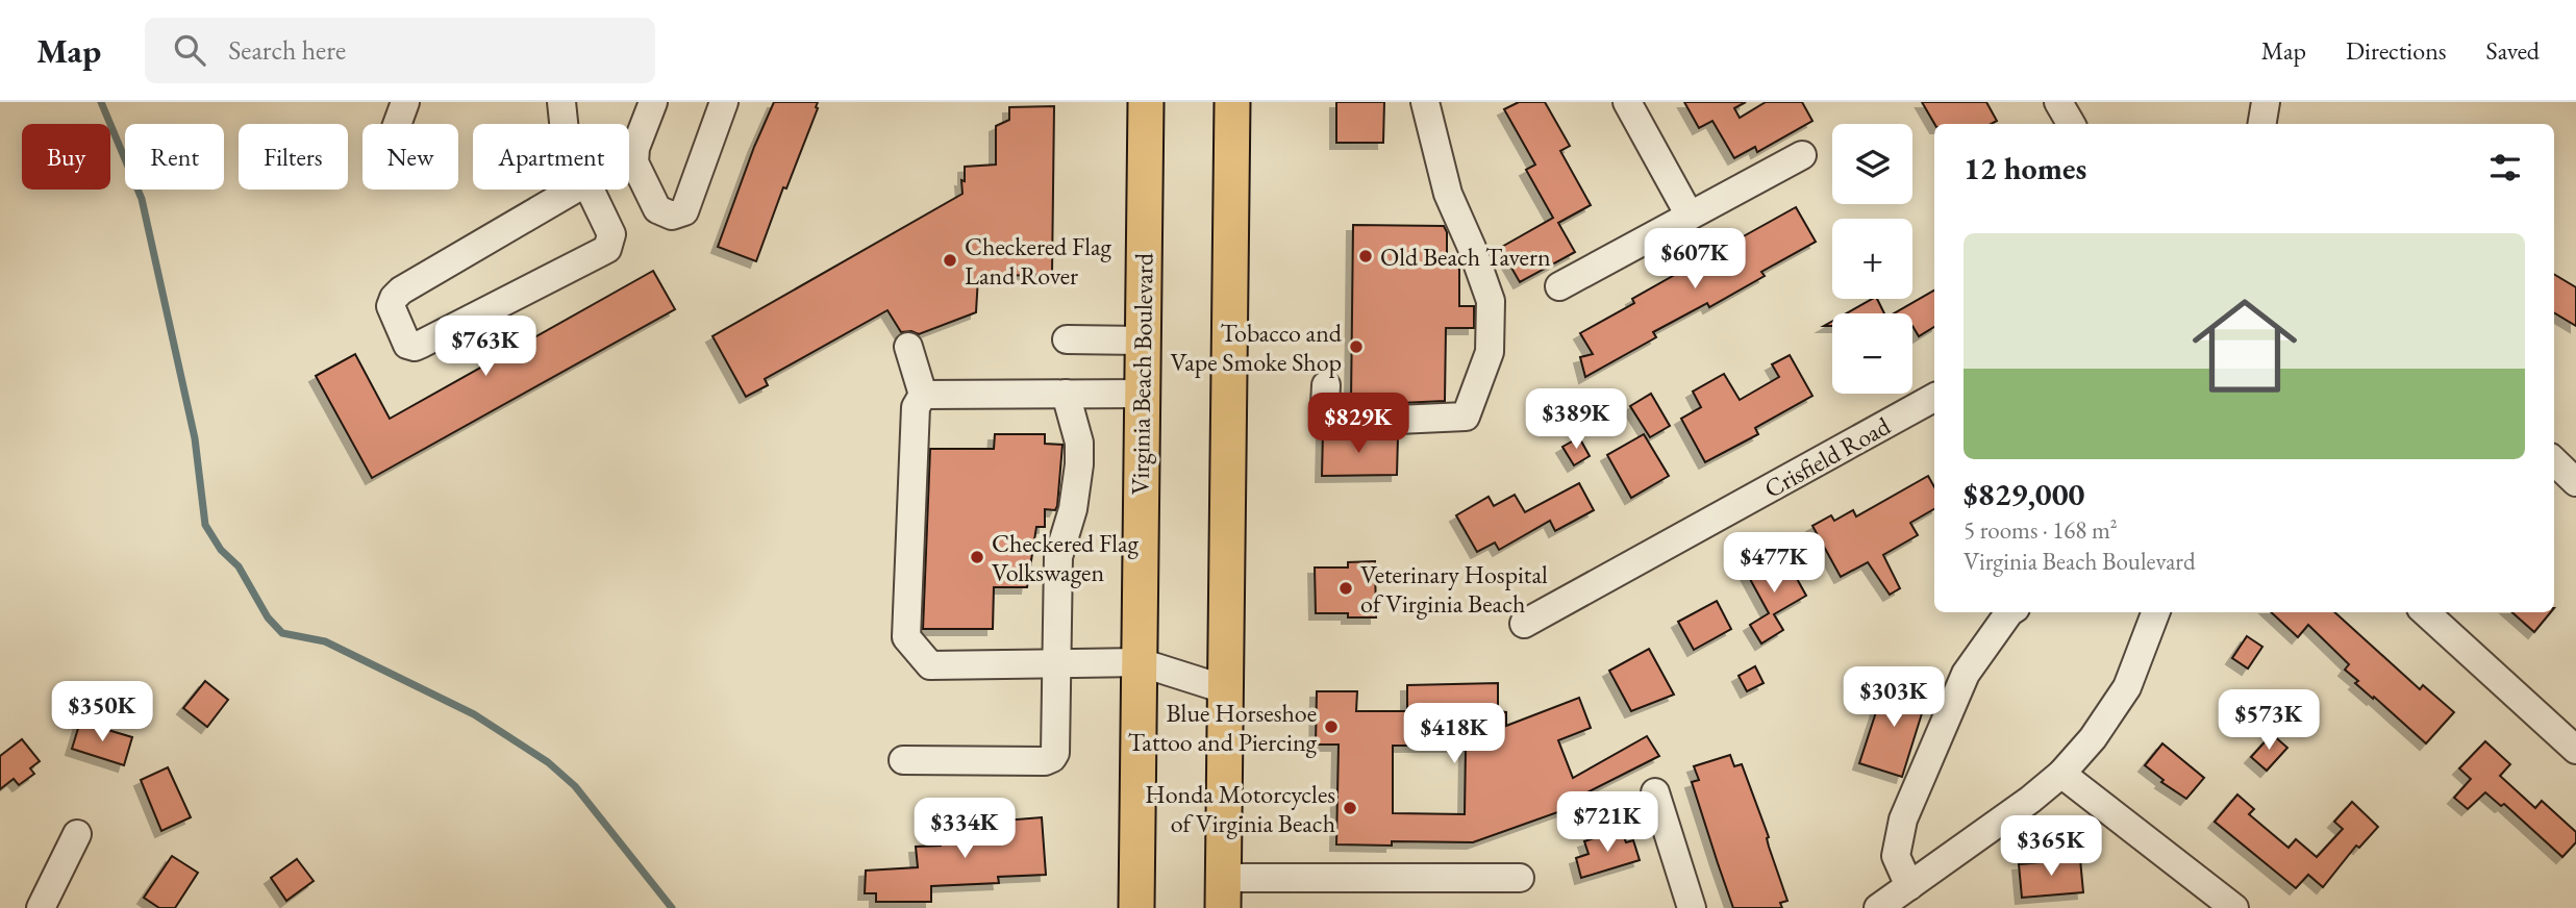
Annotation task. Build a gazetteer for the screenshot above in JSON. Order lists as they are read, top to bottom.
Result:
{
  "streets": {
    "main road": ["Virginia Beach Boulevard"],
    "street": ["Crisfield Road"]
  },
  "places": [
    "Old Beach Tavern",
    "Checkered Flag Land Rover",
    "Tobacco and Vape Smoke Shop",
    "Checkered Flag Volkswagen",
    "Veterinary Hospital of Virginia Beach",
    "Blue Horseshoe Tattoo and Piercing",
    "Honda Motorcycles of Virginia Beach"
  ],
  "page": {
    "header": "Map",
    "search": "Search here",
    "nav": ["Map", "Directions", "Saved"],
    "map_buttons": ["+", "−"],
    "chip": [
      "Buy",
      "Rent",
      "Filters",
      "New",
      "Apartment"
    ],
    "heading": "12 homes",
    "list": [
      {
        "name": "$829,000",
        "note": "5 rooms · 168 m² · Virginia Beach Boulevard"
      }
    ],
    "price": [
      "$607K",
      "$763K",
      "$389K",
      "$829K",
      "$477K",
      "$303K",
      "$350K",
      "$573K",
      "$418K",
      "$721K",
      "$334K",
      "$365K"
    ]
  }
}
